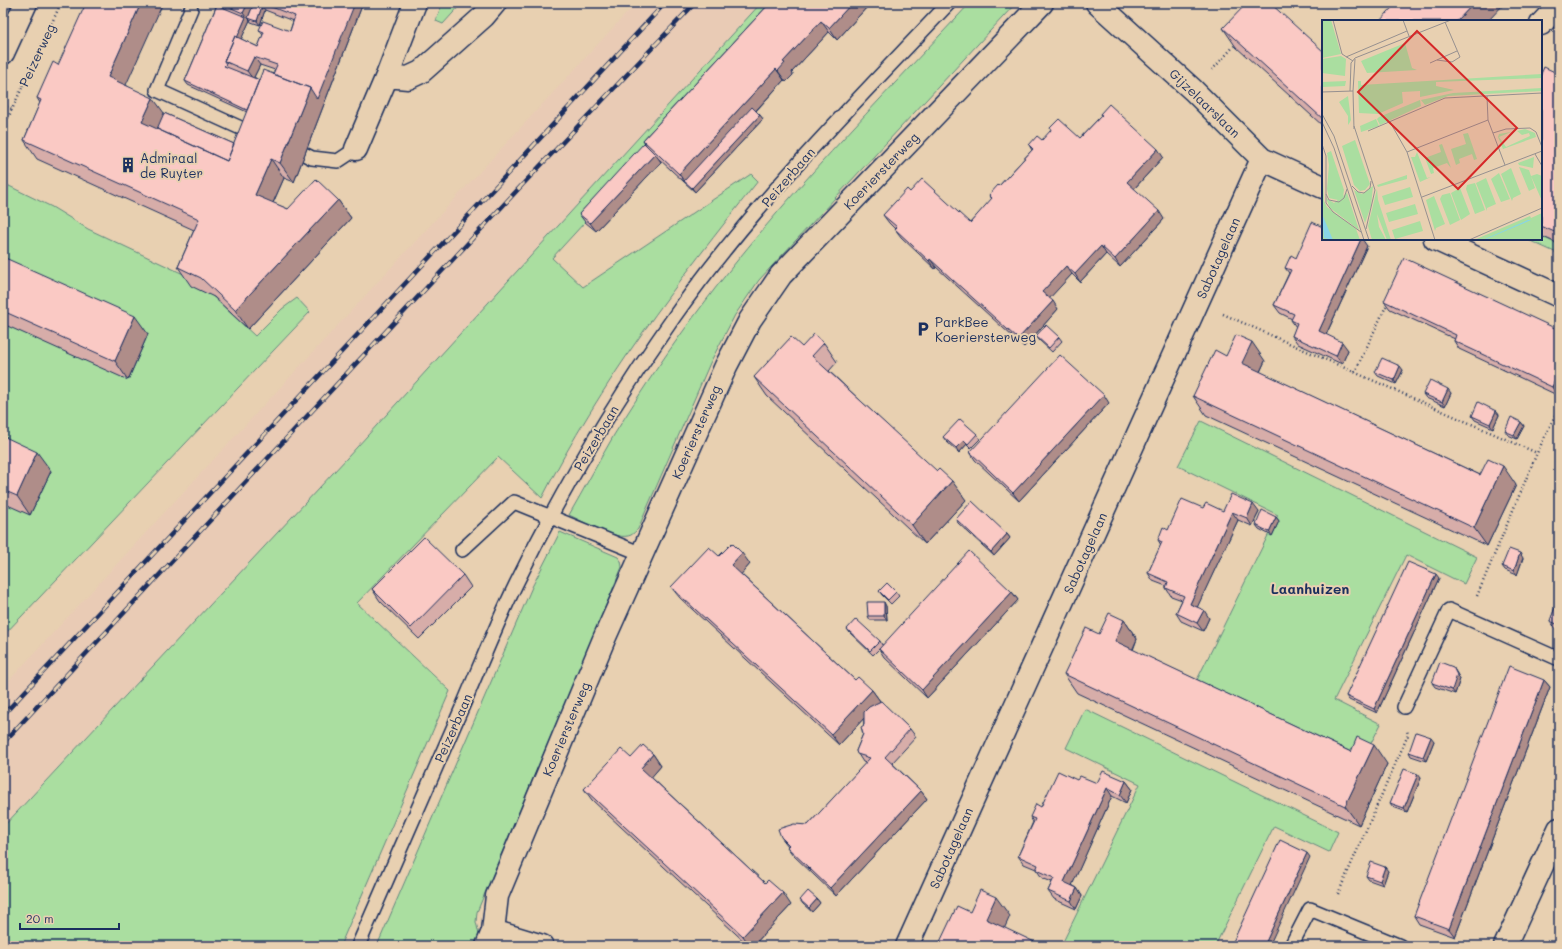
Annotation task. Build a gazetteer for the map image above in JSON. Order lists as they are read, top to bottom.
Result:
{
  "streets": {
    "street": ["Gijzelaarslaan", "Koeriersterweg", "Sabotagelaan"],
    "lane": ["Peizerbaan"],
    "path": ["Peizerweg"]
  },
  "crossings": [
    ["Gijzelaarslaan", "Sabotagelaan"]
  ],
  "districts": ["Laanhuizen"],
  "places": {
    "building": ["Admiraal de Ruyter"],
    "parking": ["ParkBee Koeriersterweg"]
  },
  "scale_bar": "20 m"
}
